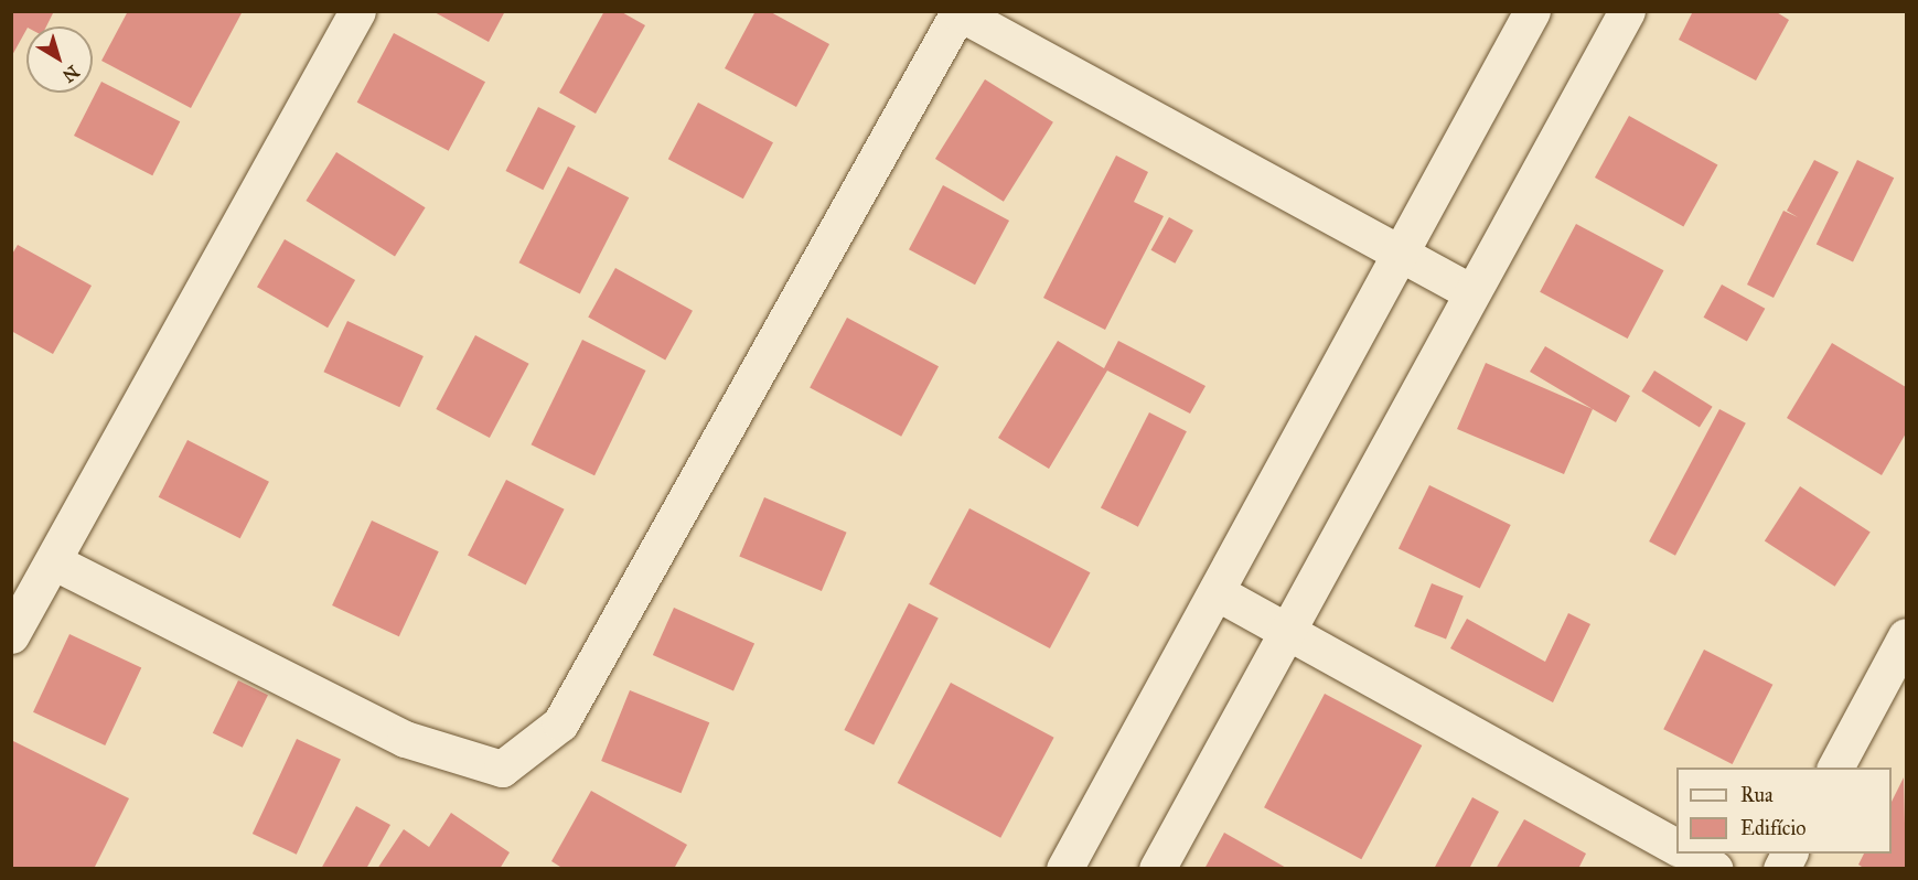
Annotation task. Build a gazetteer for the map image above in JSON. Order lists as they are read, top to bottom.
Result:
{
  "legend": ["Rua", "Edifício"],
  "north": "bottom right"
}
